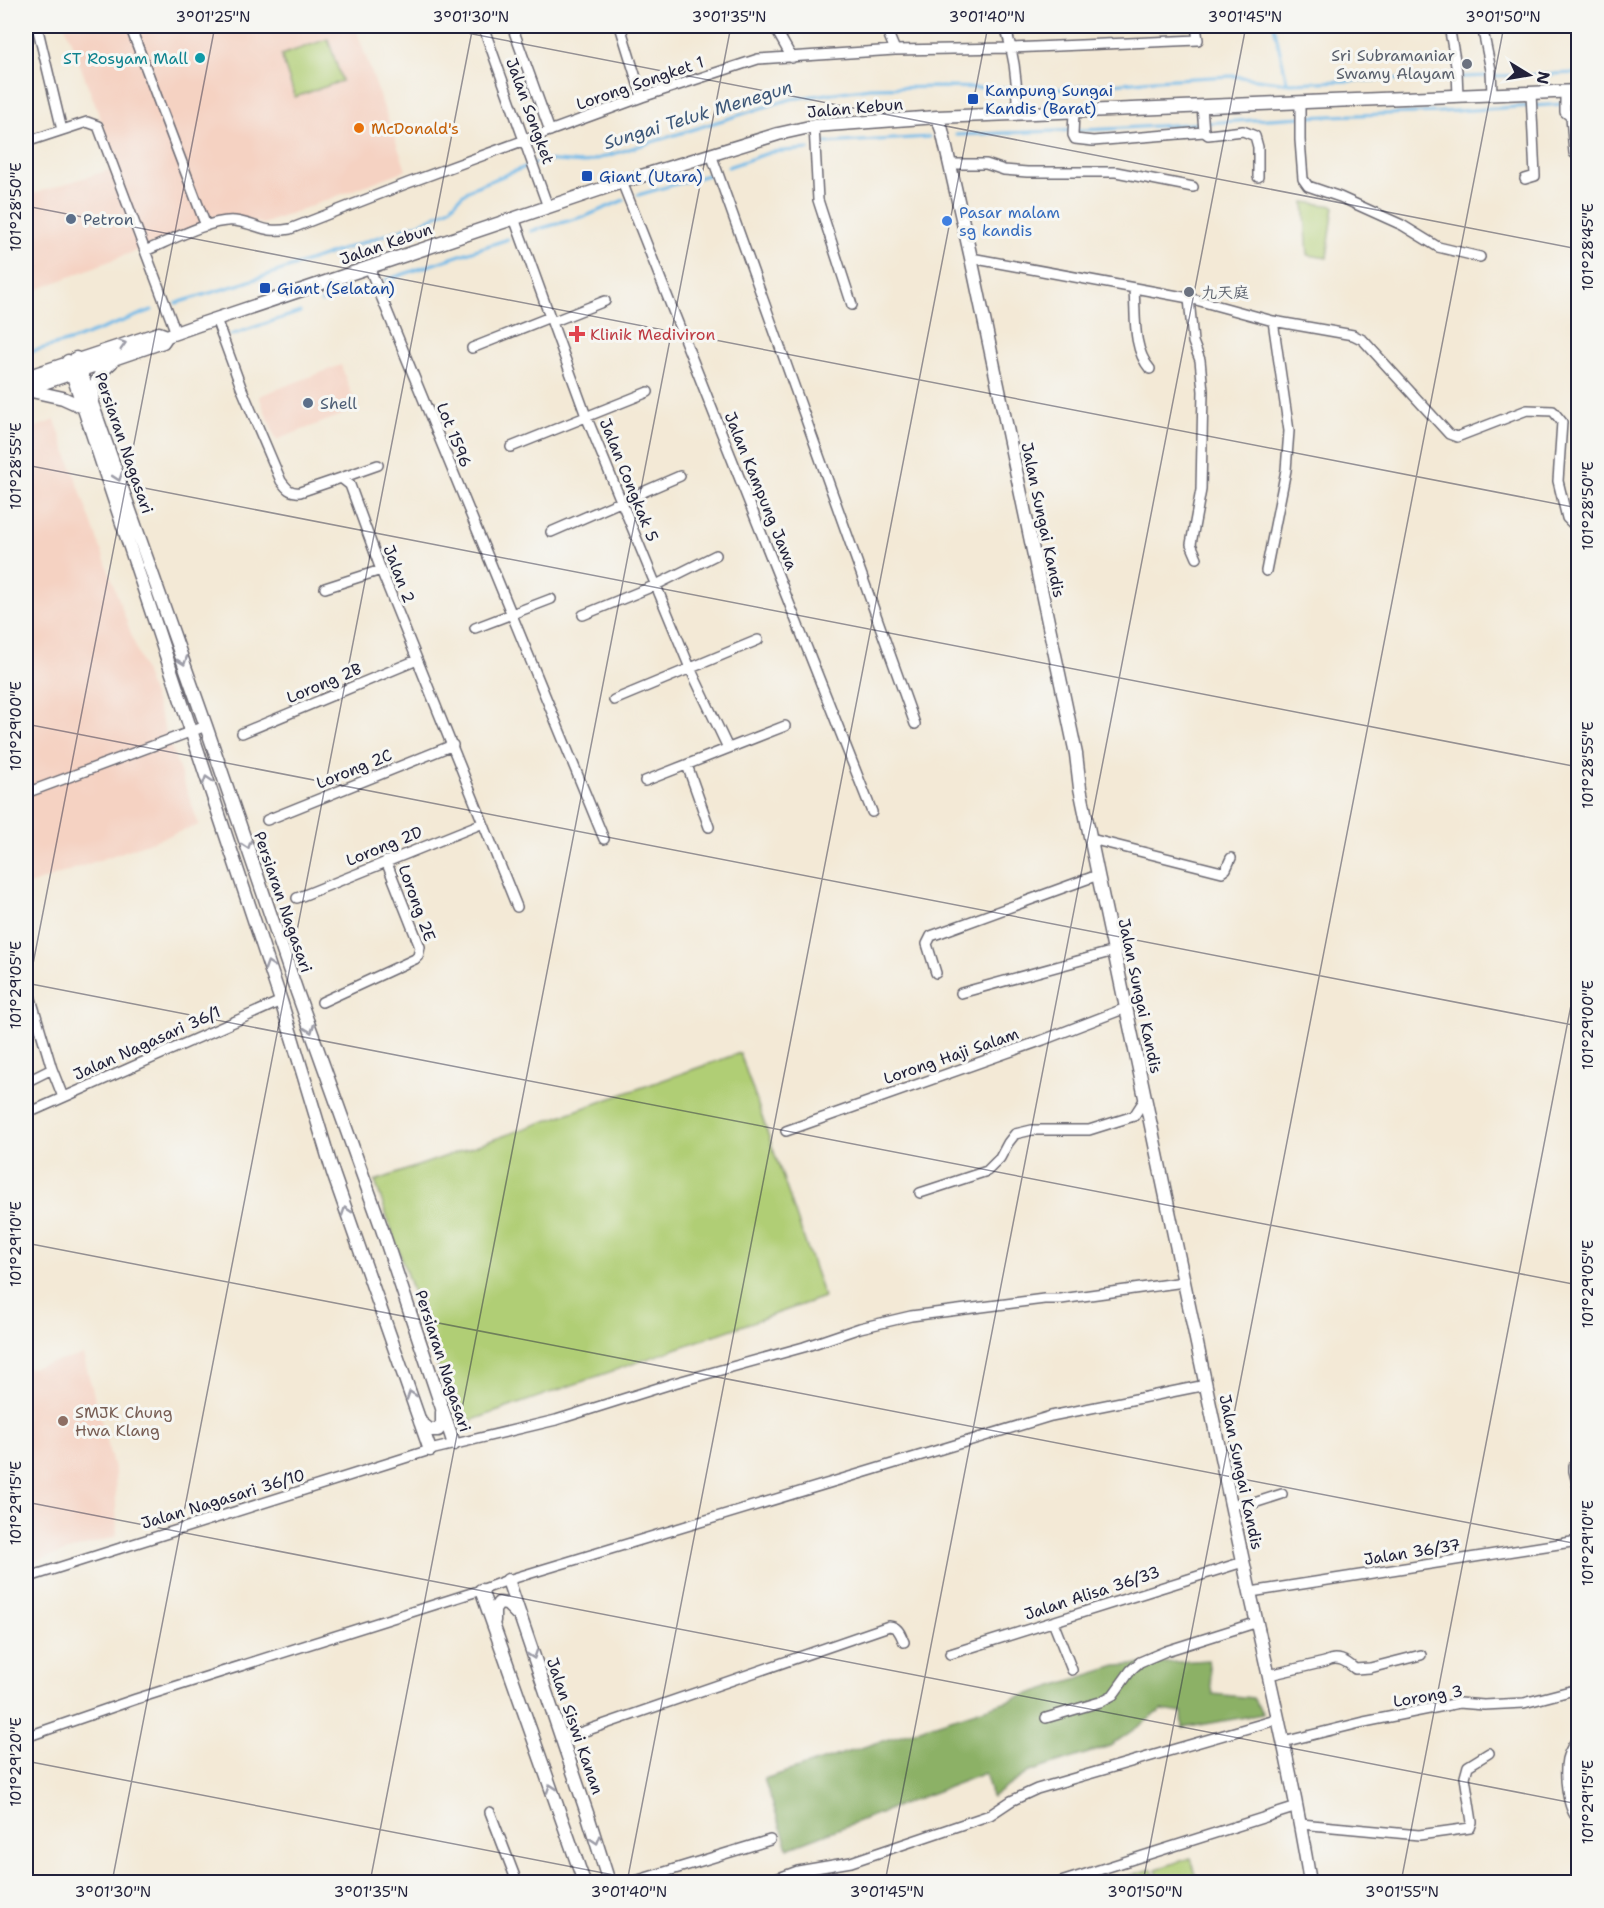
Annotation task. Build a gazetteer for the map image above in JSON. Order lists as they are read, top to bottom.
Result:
{
  "streets": {
    "street": [
      "Lorong Songket 1",
      "Jalan Kebun",
      "Jalan Songket",
      "Lot 1596",
      "Persiaran Nagasari",
      "Jalan Congkak 5",
      "Jalan Kampung Jawa",
      "Jalan Sungai Kandis",
      "Jalan 2",
      "Lorong 2B",
      "Lorong 2C",
      "Lorong 2D",
      "Lorong 2E",
      "Jalan Nagasari 36/1",
      "Lorong Haji Salam",
      "Jalan Nagasari 36/10",
      "Jalan 36/37",
      "Jalan Alisa 36/33",
      "Lorong 3",
      "Jalan Siswi Kanan"
    ]
  },
  "crossings": [
    ["Lorong Songket 1", "Jalan Songket"],
    ["Jalan Kebun", "Jalan Songket"],
    ["Jalan Kebun", "Lot 1596"],
    ["Jalan Kebun", "Persiaran Nagasari"],
    ["Jalan Kebun", "Jalan Congkak 5"],
    ["Jalan Kebun", "Jalan Kampung Jawa"],
    ["Jalan Kebun", "Jalan Sungai Kandis"],
    ["Persiaran Nagasari", "Jalan Nagasari 36/1"],
    ["Persiaran Nagasari", "Jalan Nagasari 36/10"],
    ["Jalan Sungai Kandis", "Lorong Haji Salam"],
    ["Jalan Sungai Kandis", "Jalan Nagasari 36/10"],
    ["Jalan Sungai Kandis", "Jalan 36/37"],
    ["Jalan Sungai Kandis", "Jalan Alisa 36/33"],
    ["Jalan Sungai Kandis", "Lorong 3"],
    ["Jalan 2", "Lorong 2B"],
    ["Jalan 2", "Lorong 2C"],
    ["Jalan 2", "Lorong 2D"],
    ["Lorong 2D", "Lorong 2E"]
  ],
  "water": ["Sungai Teluk Menegun"],
  "places": {
    "other": [
      "ST Rosyam Mall",
      "Sri Subramaniar Swamy Alayam",
      "McDonald's",
      "Petron",
      "Pasar malam sg kandis",
      "九天庭",
      "Shell",
      "SMJK Chung Hwa Klang"
    ],
    "transit": ["Kampung Sungai Kandis (Barat)", "Giant (Utara)", "Giant (Selatan)"],
    "health": ["Klinik Mediviron"]
  },
  "north": "right",
  "coordinates": [
    "3°01'25\"N",
    "3°01'30\"N",
    "3°01'35\"N",
    "3°01'40\"N",
    "3°01'45\"N",
    "3°01'50\"N",
    "101°28'50\"E",
    "101°28'45\"E",
    "101°28'55\"E",
    "101°29'00\"E",
    "101°29'05\"E",
    "101°29'10\"E",
    "101°29'15\"E",
    "101°29'20\"E",
    "3°01'55\"N"
  ]
}
